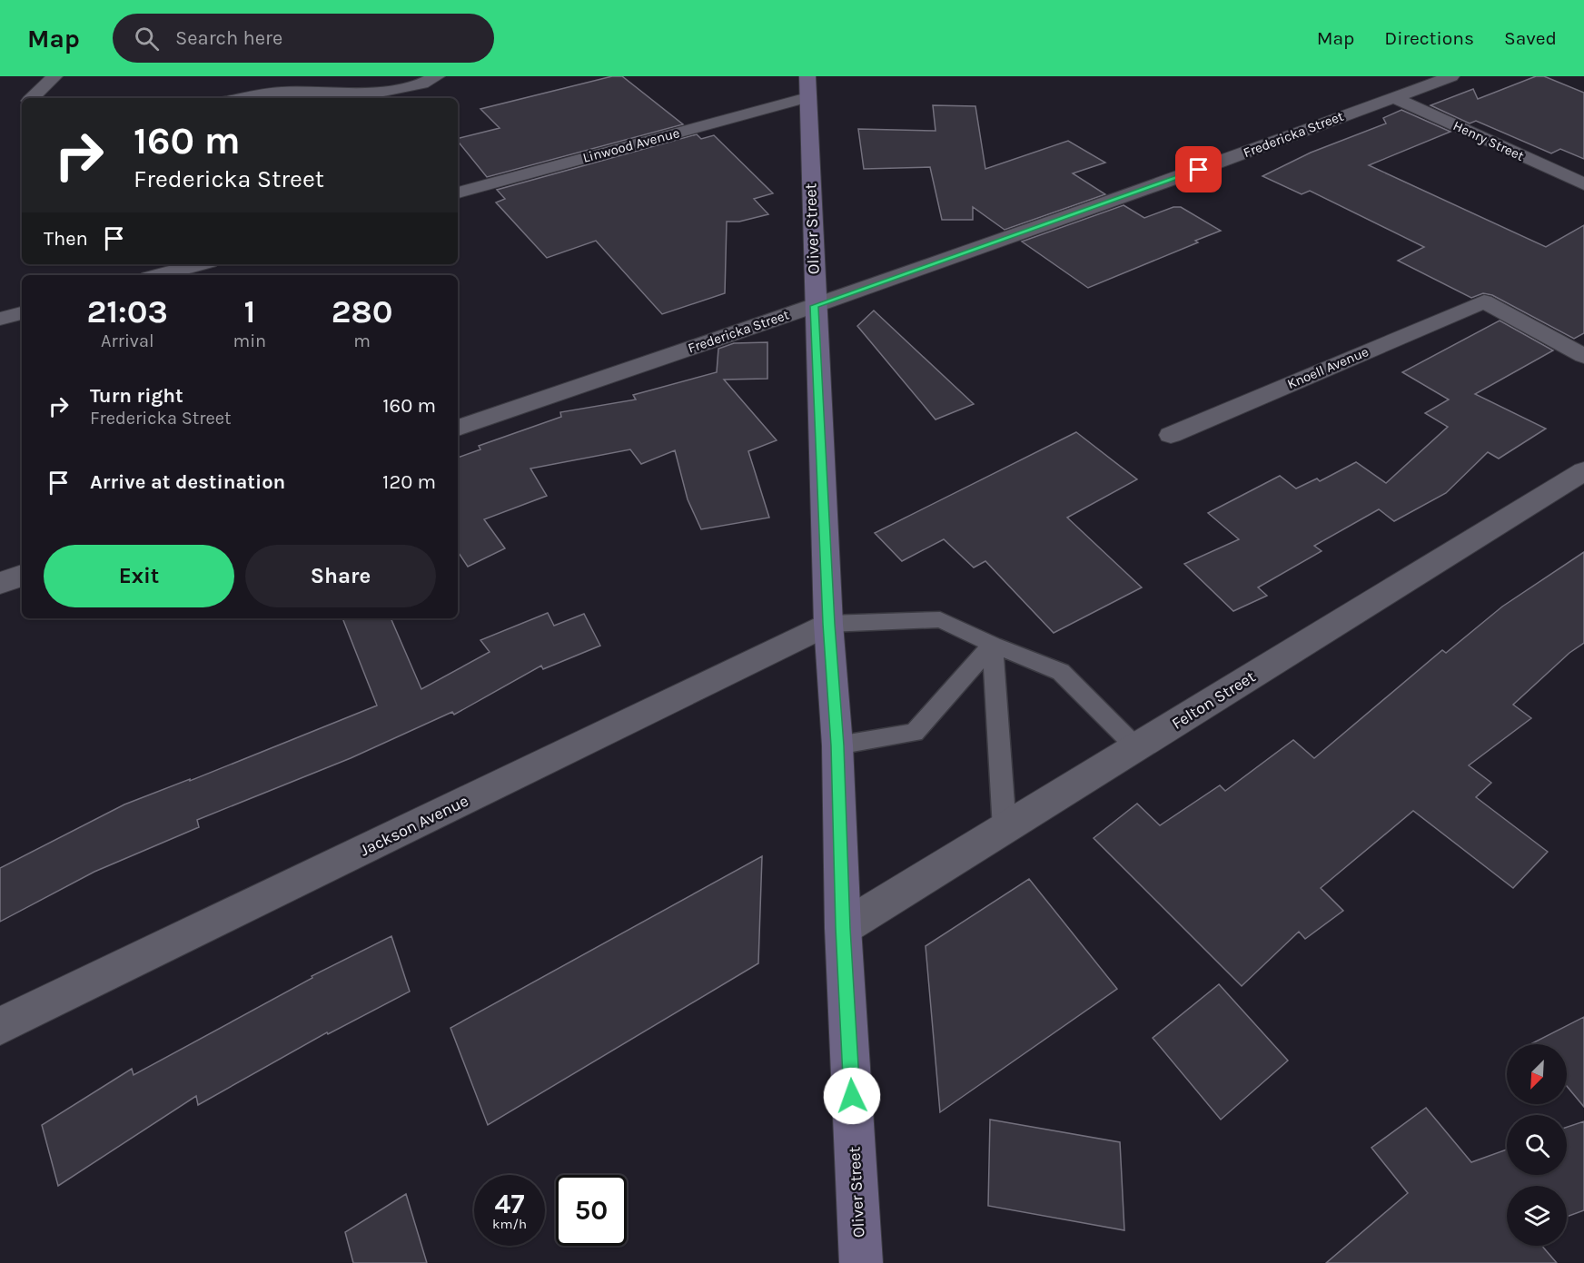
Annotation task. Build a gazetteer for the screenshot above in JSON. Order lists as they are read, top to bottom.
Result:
{
  "streets": {
    "main road": ["Oliver Street"],
    "street": [
      "Fredericka Street",
      "Henry Street",
      "Linwood Avenue",
      "Knoell Avenue",
      "Felton Street",
      "Jackson Avenue"
    ]
  },
  "crossings": [
    ["Fredericka Street", "Henry Street"],
    ["Fredericka Street", "Oliver Street"],
    ["Linwood Avenue", "Oliver Street"],
    ["Oliver Street", "Felton Street"],
    ["Oliver Street", "Jackson Avenue"]
  ],
  "north": "bottom left",
  "page": {
    "header": "Map",
    "search": "Search here",
    "nav": ["Map", "Directions", "Saved"],
    "turn": ["160 m", "Fredericka Street"],
    "then": "Then",
    "eta": [
      "21:03",
      "Arrival",
      "1",
      "min",
      "280",
      "m"
    ],
    "list": [
      {
        "name": "Turn right",
        "note": "Fredericka Street",
        "value": "160 m"
      },
      {
        "name": "Arrive at destination",
        "value": "120 m"
      }
    ],
    "buttons": ["Exit", "Share"],
    "speed": "47 km/h",
    "limit": "50"
  }
}
